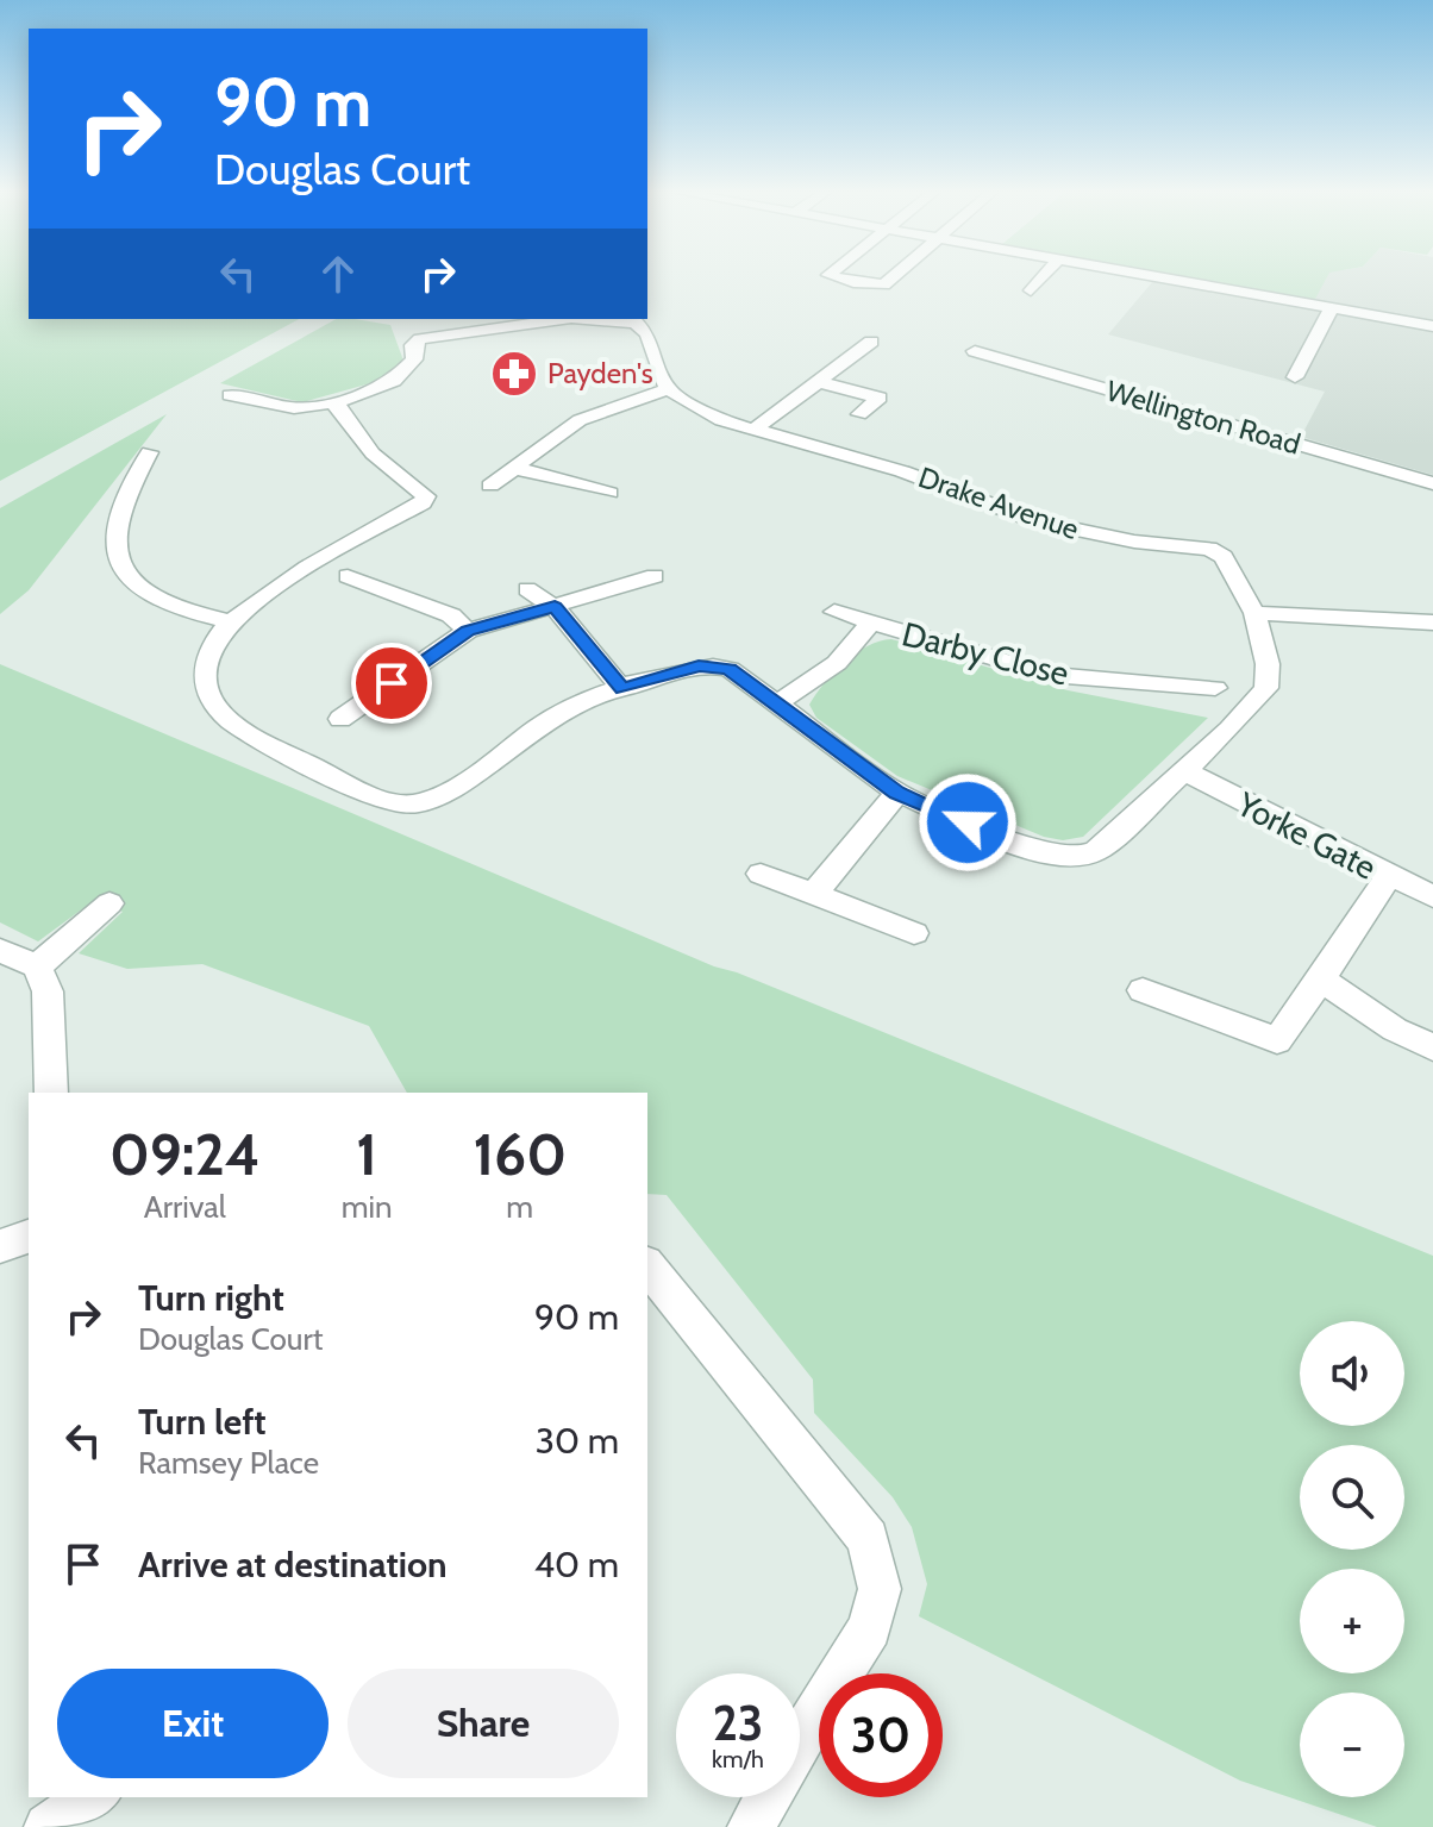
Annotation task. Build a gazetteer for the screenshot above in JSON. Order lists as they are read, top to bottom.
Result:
{
  "streets": {
    "street": [
      "Wellington Road",
      "Drake Avenue",
      "Darby Close",
      "Yorke Gate"
    ]
  },
  "crossings": [
    ["Drake Avenue", "Yorke Gate"]
  ],
  "places": {
    "pharmacy": ["Payden's"]
  },
  "page": {
    "turn": ["90 m", "Douglas Court"],
    "eta": [
      "09:24",
      "Arrival",
      "1",
      "min",
      "160",
      "m"
    ],
    "list": [
      {
        "name": "Turn right",
        "note": "Douglas Court",
        "value": "90 m"
      },
      {
        "name": "Turn left",
        "note": "Ramsey Place",
        "value": "30 m"
      },
      {
        "name": "Arrive at destination",
        "value": "40 m"
      }
    ],
    "map_buttons": ["+", "−"],
    "buttons": ["Exit", "Share"],
    "speed": "23 km/h",
    "limit": "30"
  }
}
